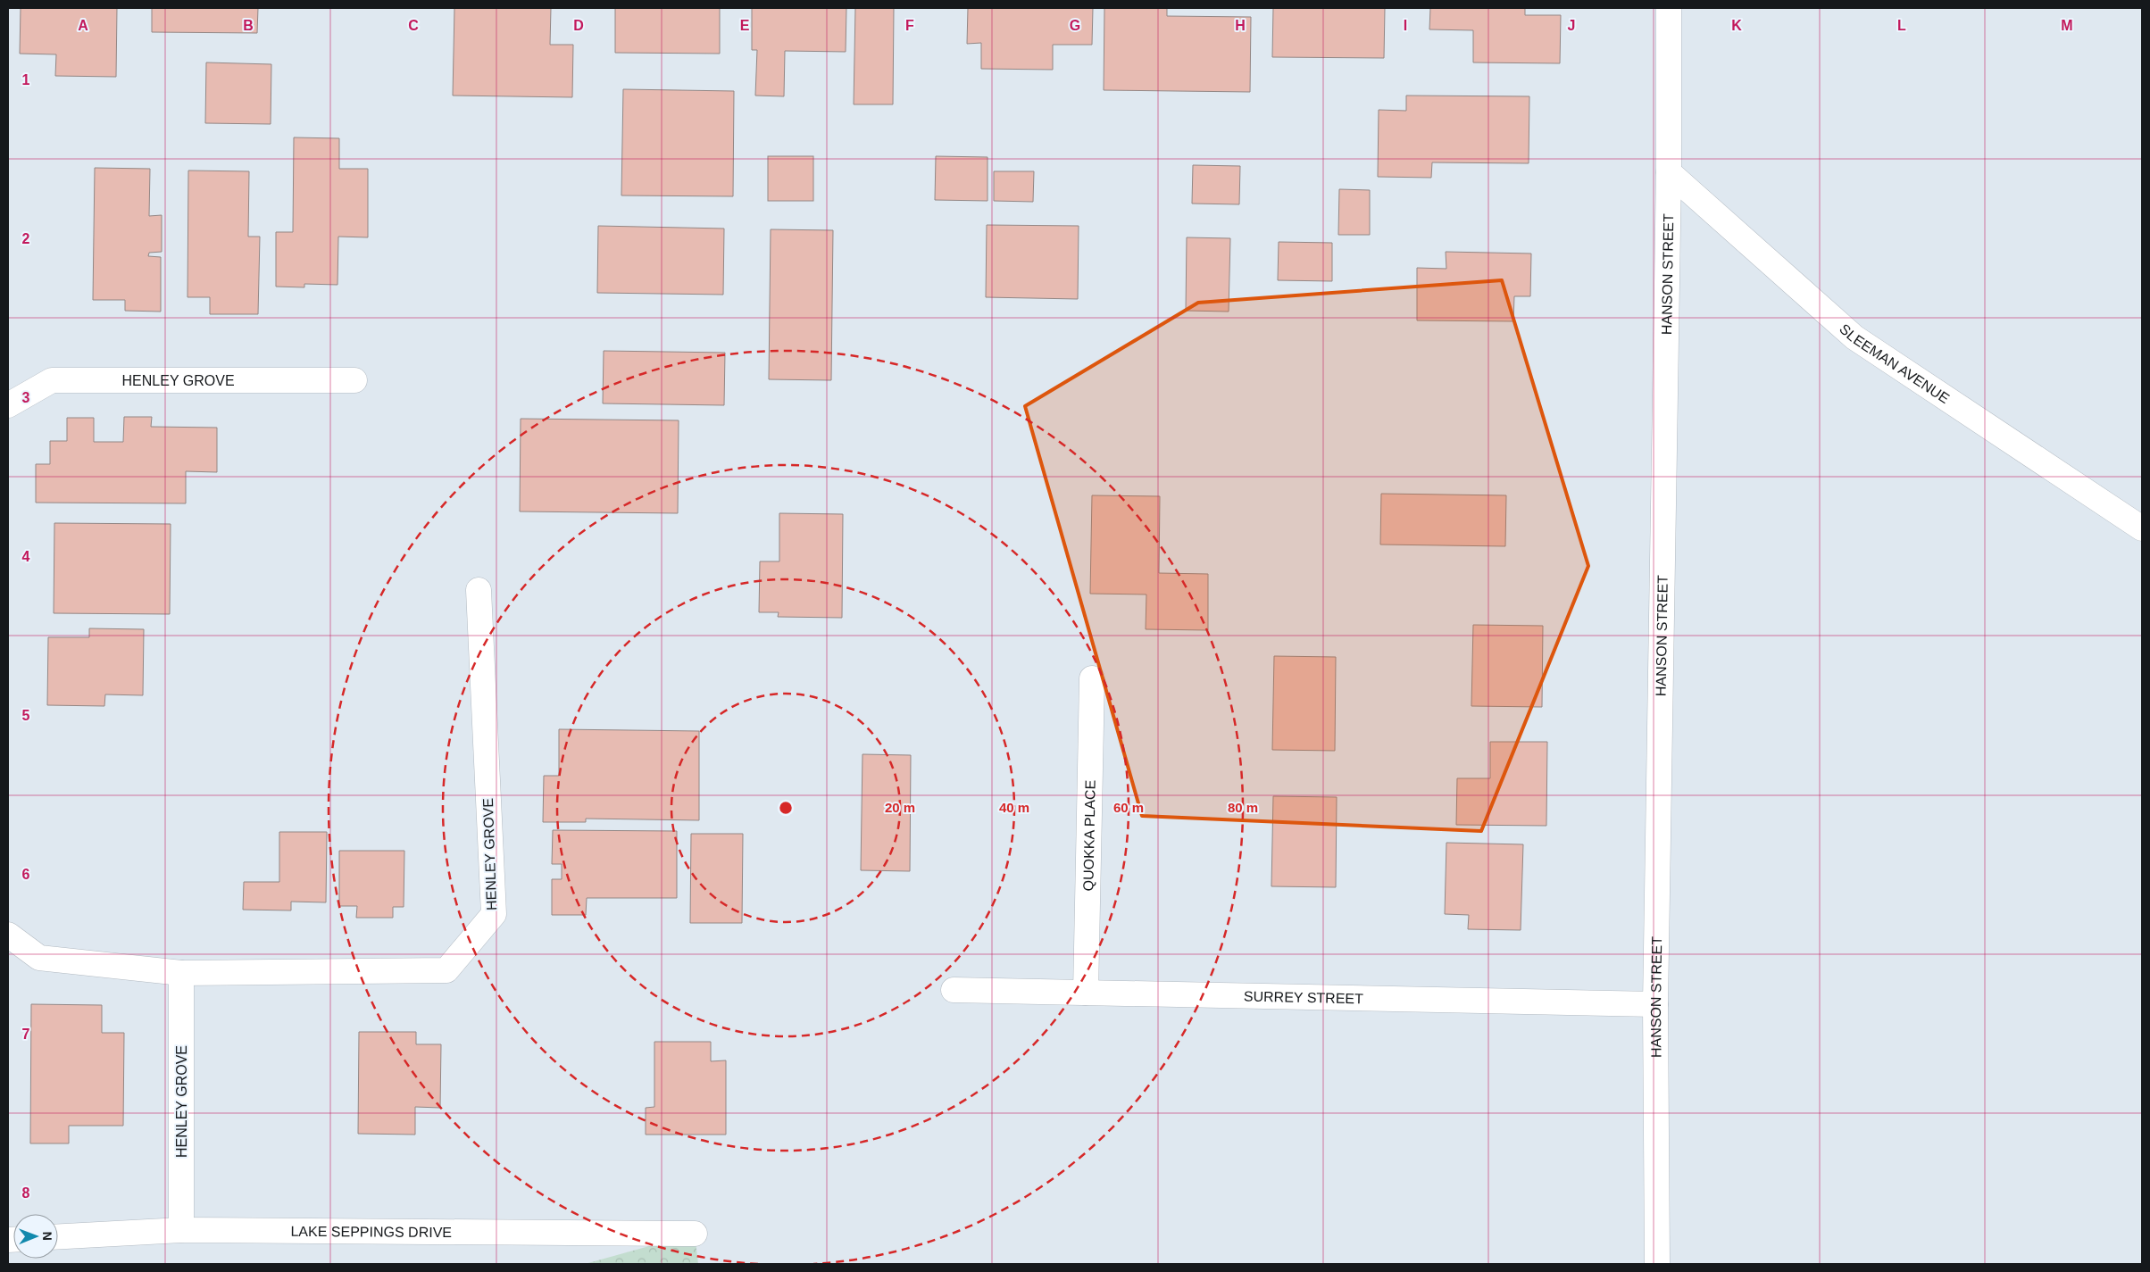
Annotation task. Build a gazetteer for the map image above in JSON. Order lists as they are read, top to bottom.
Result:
{
  "streets": {
    "street": [
      "HANSON STREET",
      "SLEEMAN AVENUE",
      "HENLEY GROVE",
      "QUOKKA PLACE",
      "SURREY STREET",
      "LAKE SEPPINGS DRIVE"
    ]
  },
  "crossings": [
    ["HANSON STREET", "SLEEMAN AVENUE"],
    ["HANSON STREET", "SURREY STREET"],
    ["HENLEY GROVE", "LAKE SEPPINGS DRIVE"],
    ["QUOKKA PLACE", "SURREY STREET"]
  ],
  "north": "right",
  "grid": {
    "columns": [
      "A",
      "B",
      "C",
      "D",
      "E",
      "F",
      "G",
      "H",
      "I",
      "J",
      "K",
      "L",
      "M"
    ],
    "rows": [
      "1",
      "2",
      "3",
      "4",
      "5",
      "6",
      "7",
      "8"
    ]
  },
  "rings": [
    "20 m",
    "40 m",
    "60 m",
    "80 m"
  ]
}
